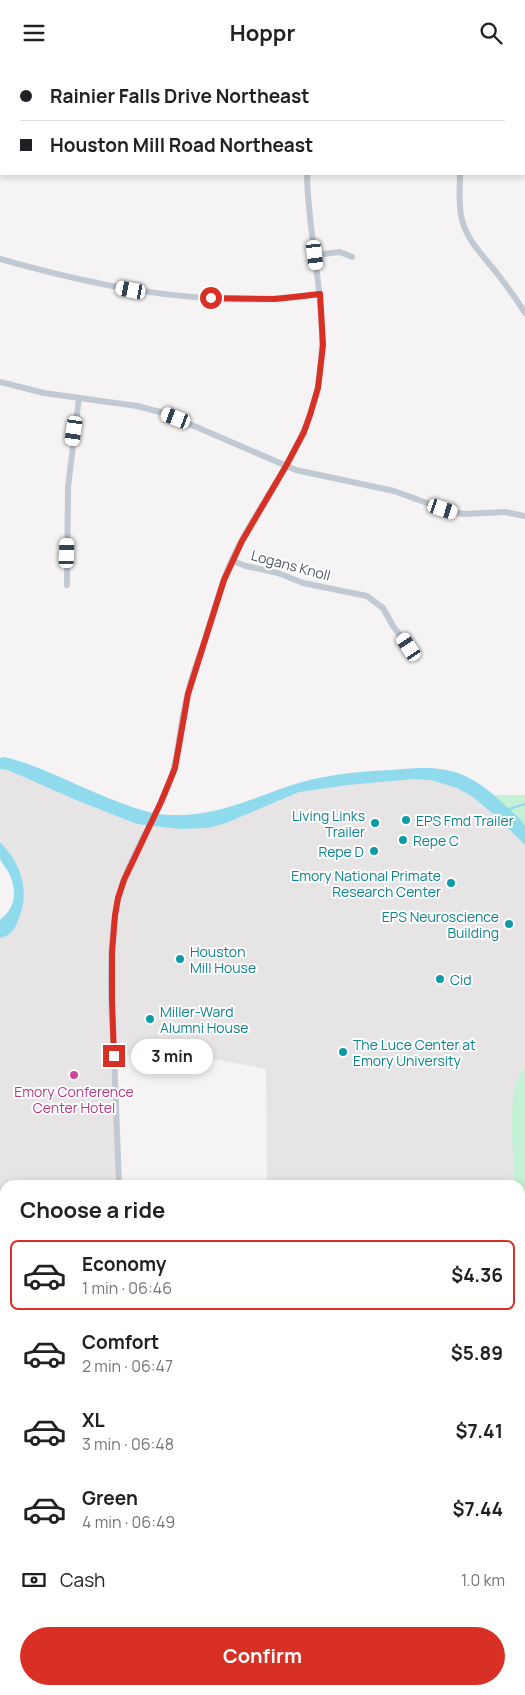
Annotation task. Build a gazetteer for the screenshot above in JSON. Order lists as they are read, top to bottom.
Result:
{
  "streets": {
    "street": ["Logans Knoll"]
  },
  "places": [
    "EPS Fmd Trailer",
    "Living Links Trailer",
    "Repe C",
    "Repe D",
    "Emory National Primate Research Center",
    "EPS Neuroscience Building",
    "Houston Mill House",
    "Cid",
    "Miller-Ward Alumni House",
    "The Luce Center at Emory University",
    "Emory Conference Center Hotel"
  ],
  "page": {
    "header": "Hoppr",
    "banner": ["Rainier Falls Drive Northeast", "Houston Mill Road Northeast"],
    "bubble": "3 min",
    "heading": "Choose a ride",
    "list": [
      {
        "name": "Economy",
        "note": "1 min · 06:46",
        "value": "$4.36"
      },
      {
        "name": "Comfort",
        "note": "2 min · 06:47",
        "value": "$5.89"
      },
      {
        "name": "XL",
        "note": "3 min · 06:48",
        "value": "$7.41"
      },
      {
        "name": "Green",
        "note": "4 min · 06:49",
        "value": "$7.44"
      }
    ],
    "pay": ["Cash", "1.0 km"],
    "buttons": "Confirm"
  }
}
